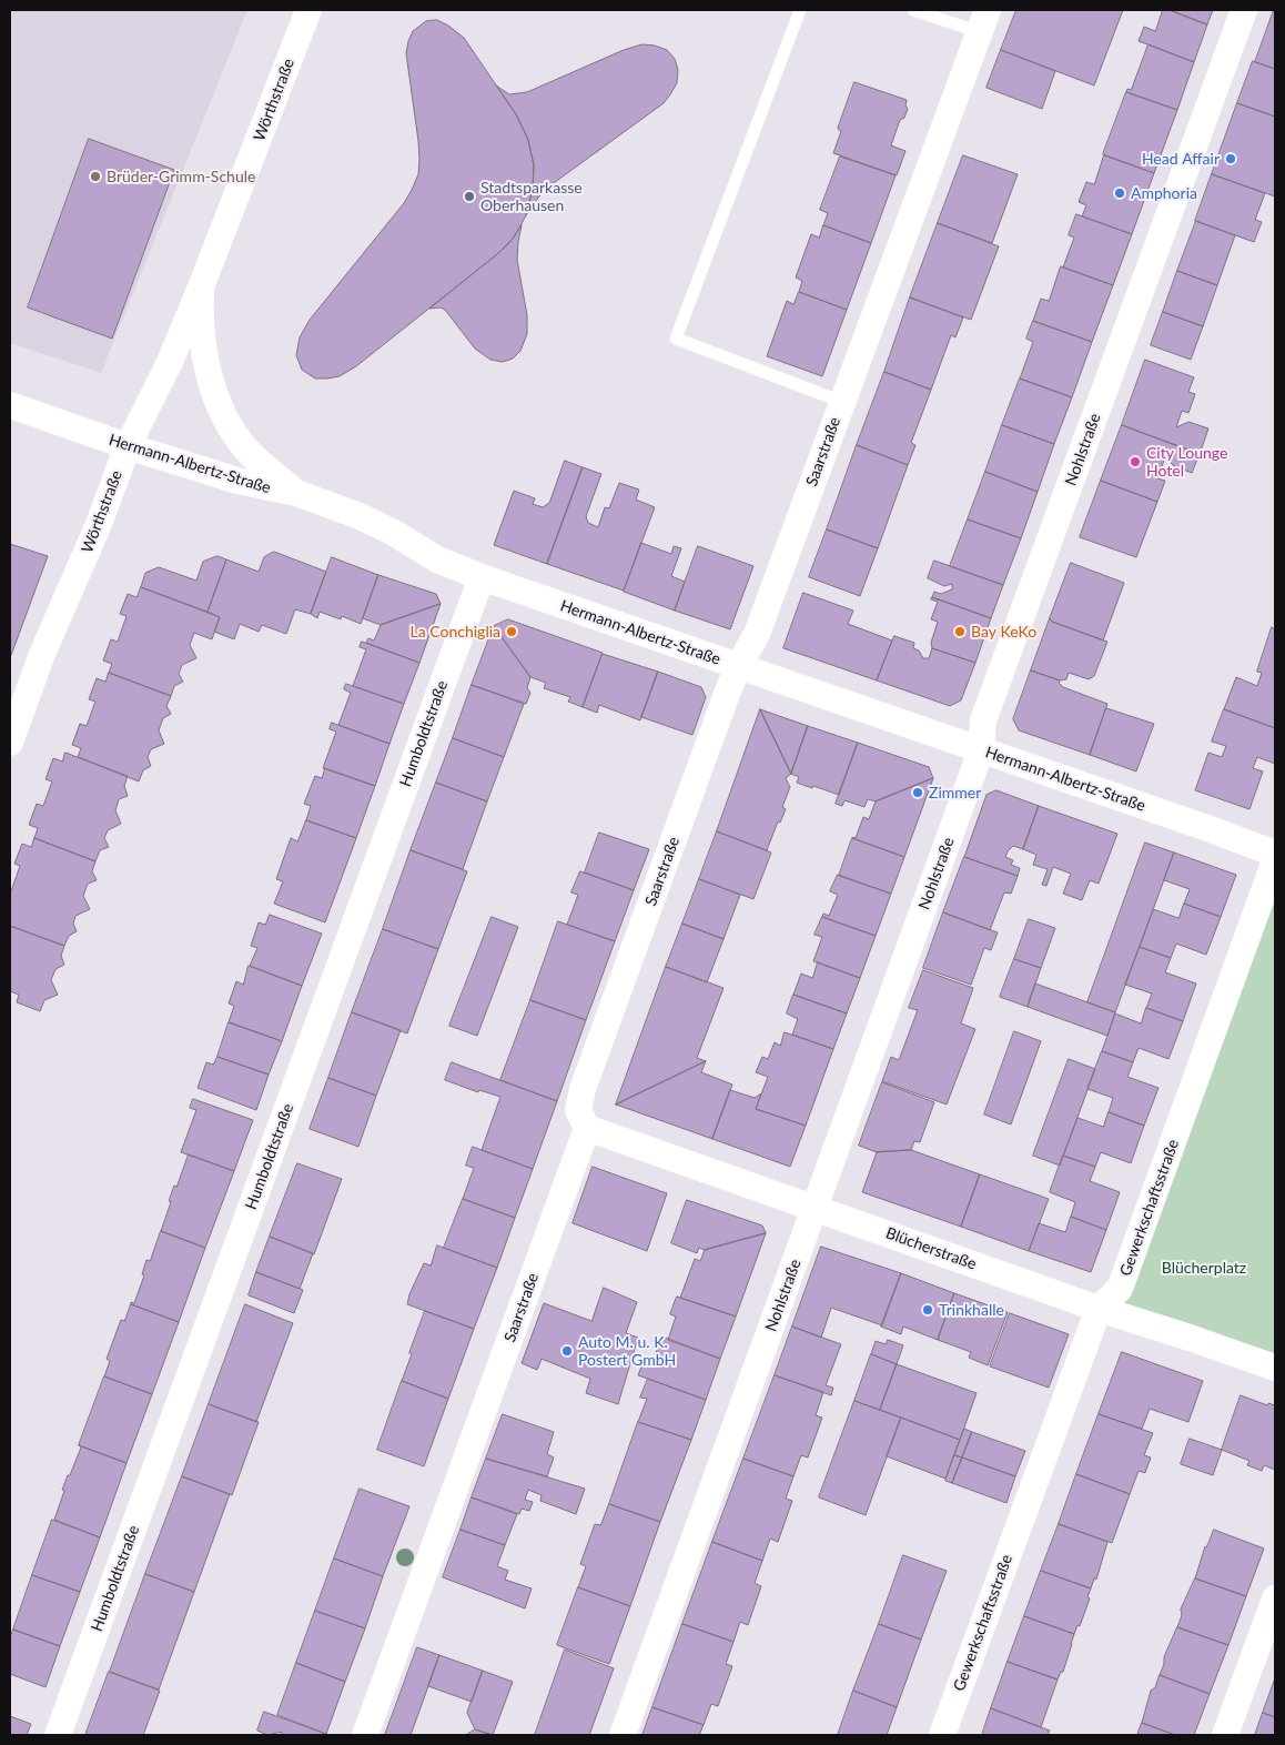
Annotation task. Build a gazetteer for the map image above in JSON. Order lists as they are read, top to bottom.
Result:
{
  "streets": {
    "street": [
      "Wörthstraße",
      "Nohlstraße",
      "Saarstraße",
      "Hermann-Albertz-Straße",
      "Humboldtstraße",
      "Gewerkschaftsstraße",
      "Blücherstraße"
    ]
  },
  "crossings": [
    ["Wörthstraße", "Hermann-Albertz-Straße"],
    ["Nohlstraße", "Hermann-Albertz-Straße"],
    ["Nohlstraße", "Blücherstraße"],
    ["Saarstraße", "Hermann-Albertz-Straße"],
    ["Saarstraße", "Blücherstraße"],
    ["Hermann-Albertz-Straße", "Humboldtstraße"],
    ["Gewerkschaftsstraße", "Blücherstraße"]
  ],
  "parks": ["Blücherplatz"],
  "places": [
    "Head Affair",
    "Brüder-Grimm-Schule",
    "Amphoria",
    "Stadtsparkasse Oberhausen",
    "City Lounge Hotel",
    "La Conchiglia",
    "Bay KeKo",
    "Zimmer",
    "Trinkhalle",
    "Auto M. u. K. Postert GmbH"
  ]
}
